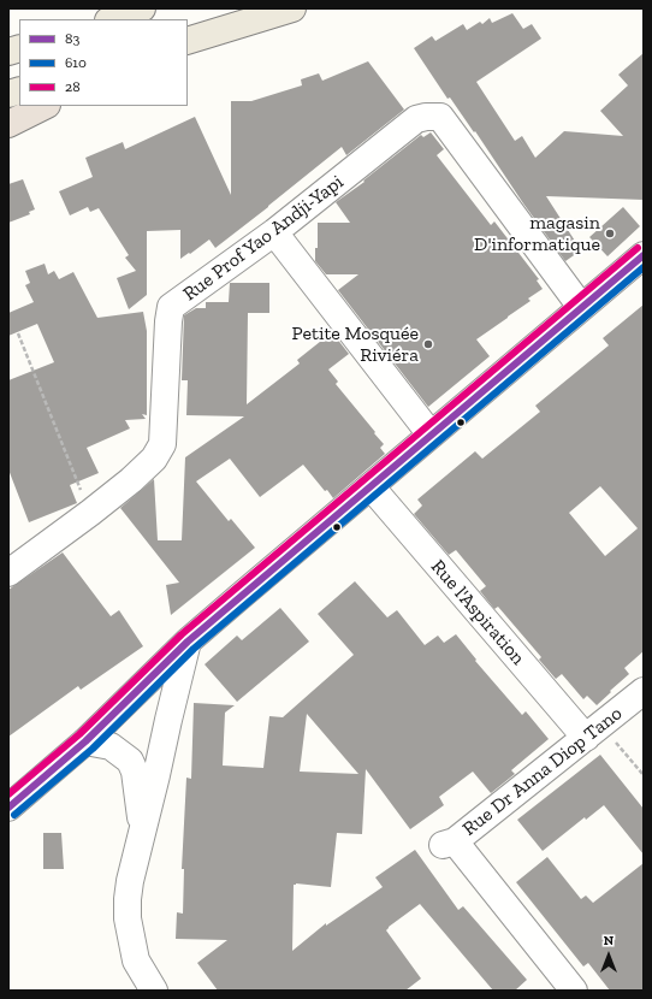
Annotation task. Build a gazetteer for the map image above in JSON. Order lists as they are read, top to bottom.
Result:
{
  "streets": {
    "street": ["Rue Prof Yao Andji-Yapi", "Rue l'Aspiration", "Rue Dr Anna Diop Tano"]
  },
  "crossings": [
    ["Rue l'Aspiration", "Rue Dr Anna Diop Tano"]
  ],
  "places": ["magasin D'informatique", "Petite Mosquée Riviéra"],
  "lines": ["transit line 28", "transit line 83", "transit line 610"],
  "legend": ["83", "610", "28"],
  "north": "top"
}
